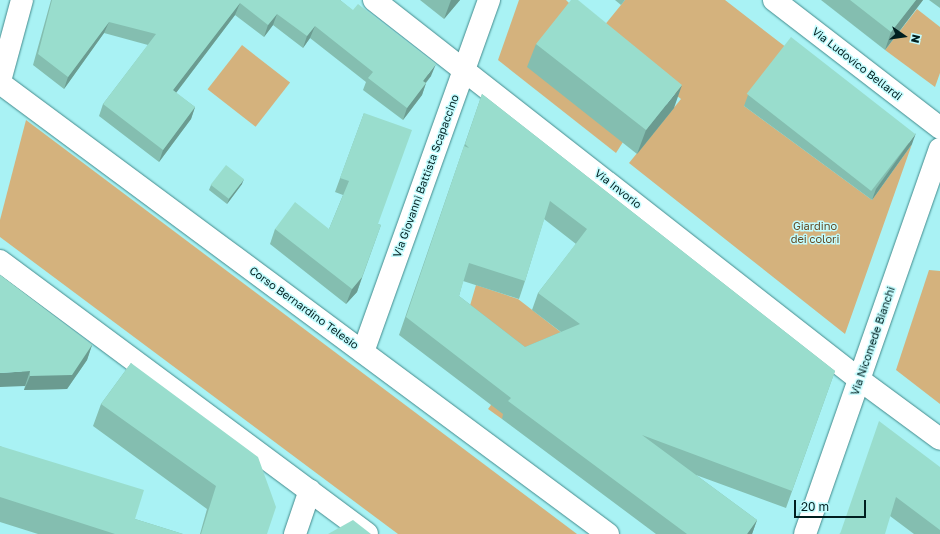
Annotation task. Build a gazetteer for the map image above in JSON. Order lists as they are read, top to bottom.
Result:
{
  "streets": {
    "street": [
      "Via Ludovico Bellardi",
      "Via Giovanni Battista Scapaccino",
      "Via Invorio",
      "Corso Bernardino Telesio",
      "Via Nicomede Bianchi"
    ]
  },
  "crossings": [
    ["Via Giovanni Battista Scapaccino", "Via Invorio"],
    ["Via Giovanni Battista Scapaccino", "Corso Bernardino Telesio"],
    ["Via Invorio", "Via Nicomede Bianchi"]
  ],
  "parks": ["Giardino dei colori"],
  "scale_bar": "20 m",
  "north": "right"
}
